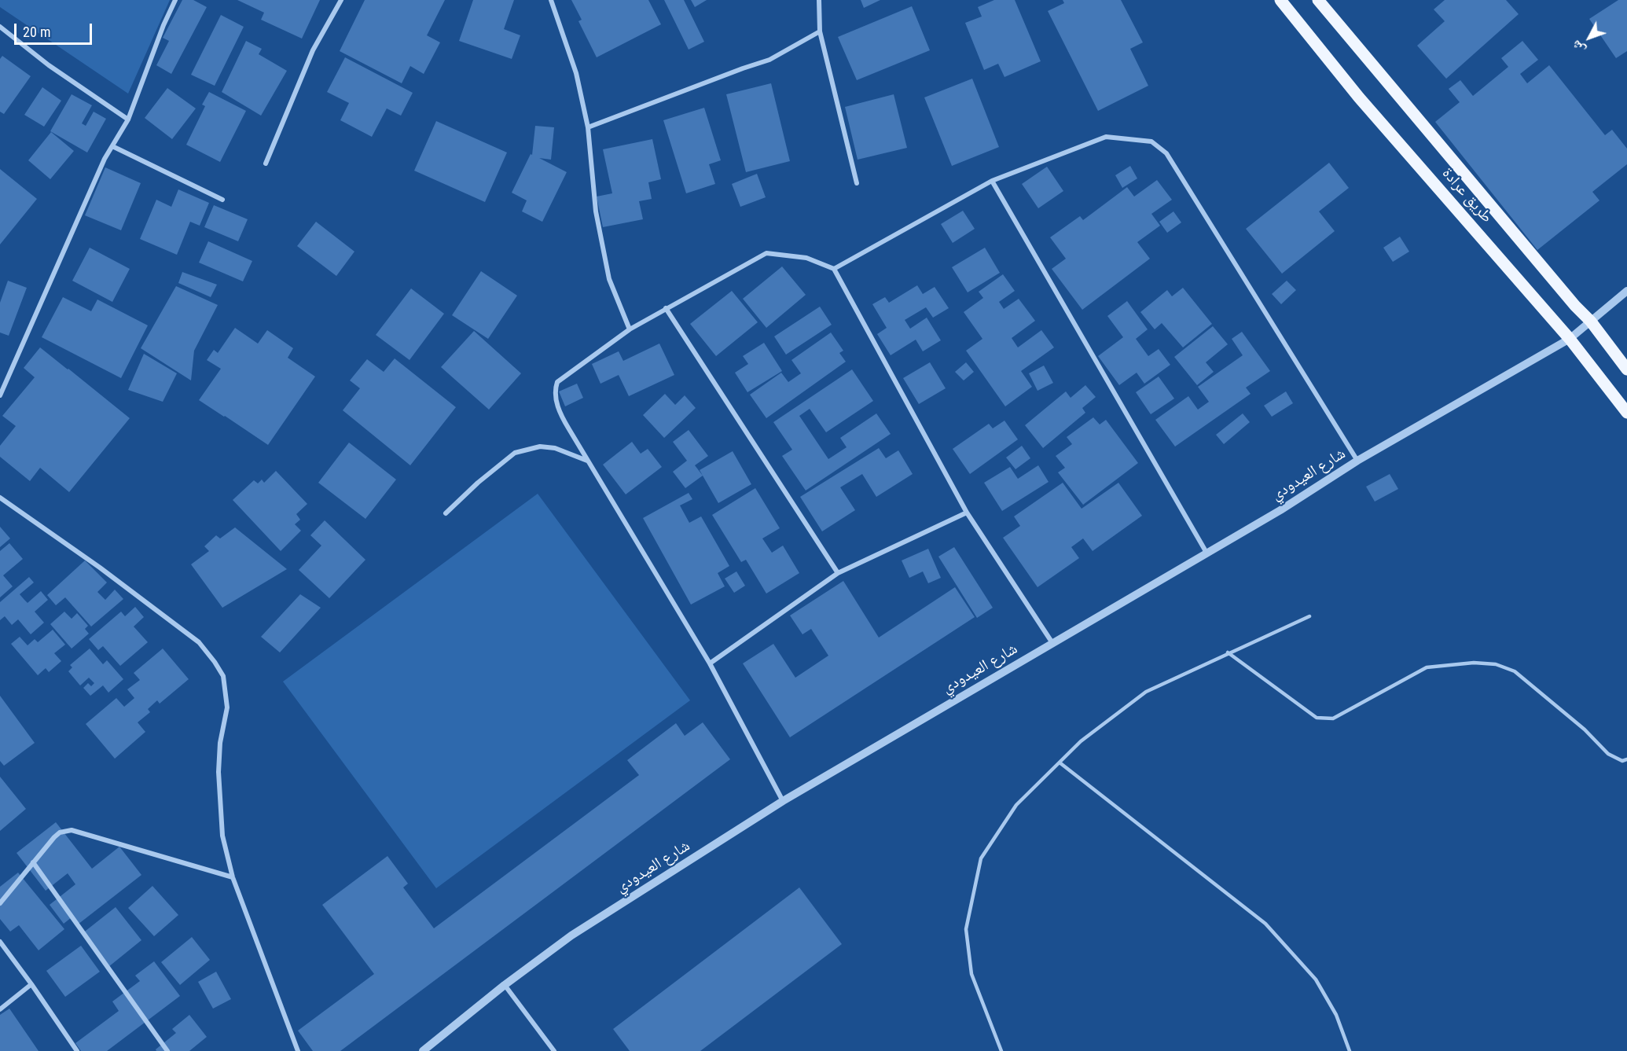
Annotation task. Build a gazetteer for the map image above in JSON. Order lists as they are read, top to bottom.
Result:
{
  "streets": {
    "main road": ["طريق عرادة"],
    "street": ["شارع العيدودي"]
  },
  "crossings": [
    ["طريق عرادة", "شارع العيدودي"]
  ],
  "scale_bar": "20 m",
  "north": "bottom left"
}
